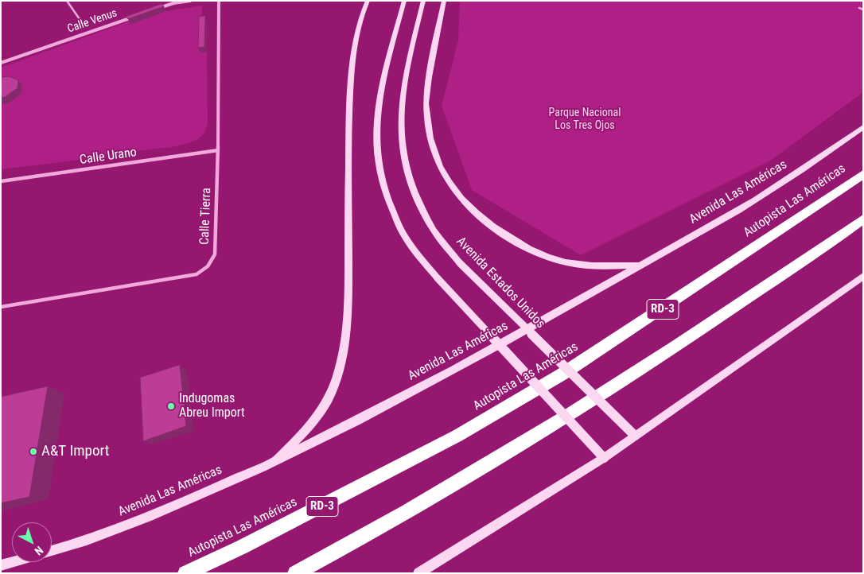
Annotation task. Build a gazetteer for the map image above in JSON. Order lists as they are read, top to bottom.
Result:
{
  "streets": {
    "highway": ["Autopista Las Américas", "RD-3"],
    "street": [
      "Calle Venus",
      "Calle Urano",
      "Avenida Las Américas",
      "Calle Tierra",
      "Avenida Estados Unidos"
    ]
  },
  "crossings": [
    ["Calle Urano", "Calle Tierra"]
  ],
  "parks": ["Parque Nacional Los Tres Ojos"],
  "places": ["Indugomas Abreu Import", "A&T Import"],
  "north": "bottom right"
}
